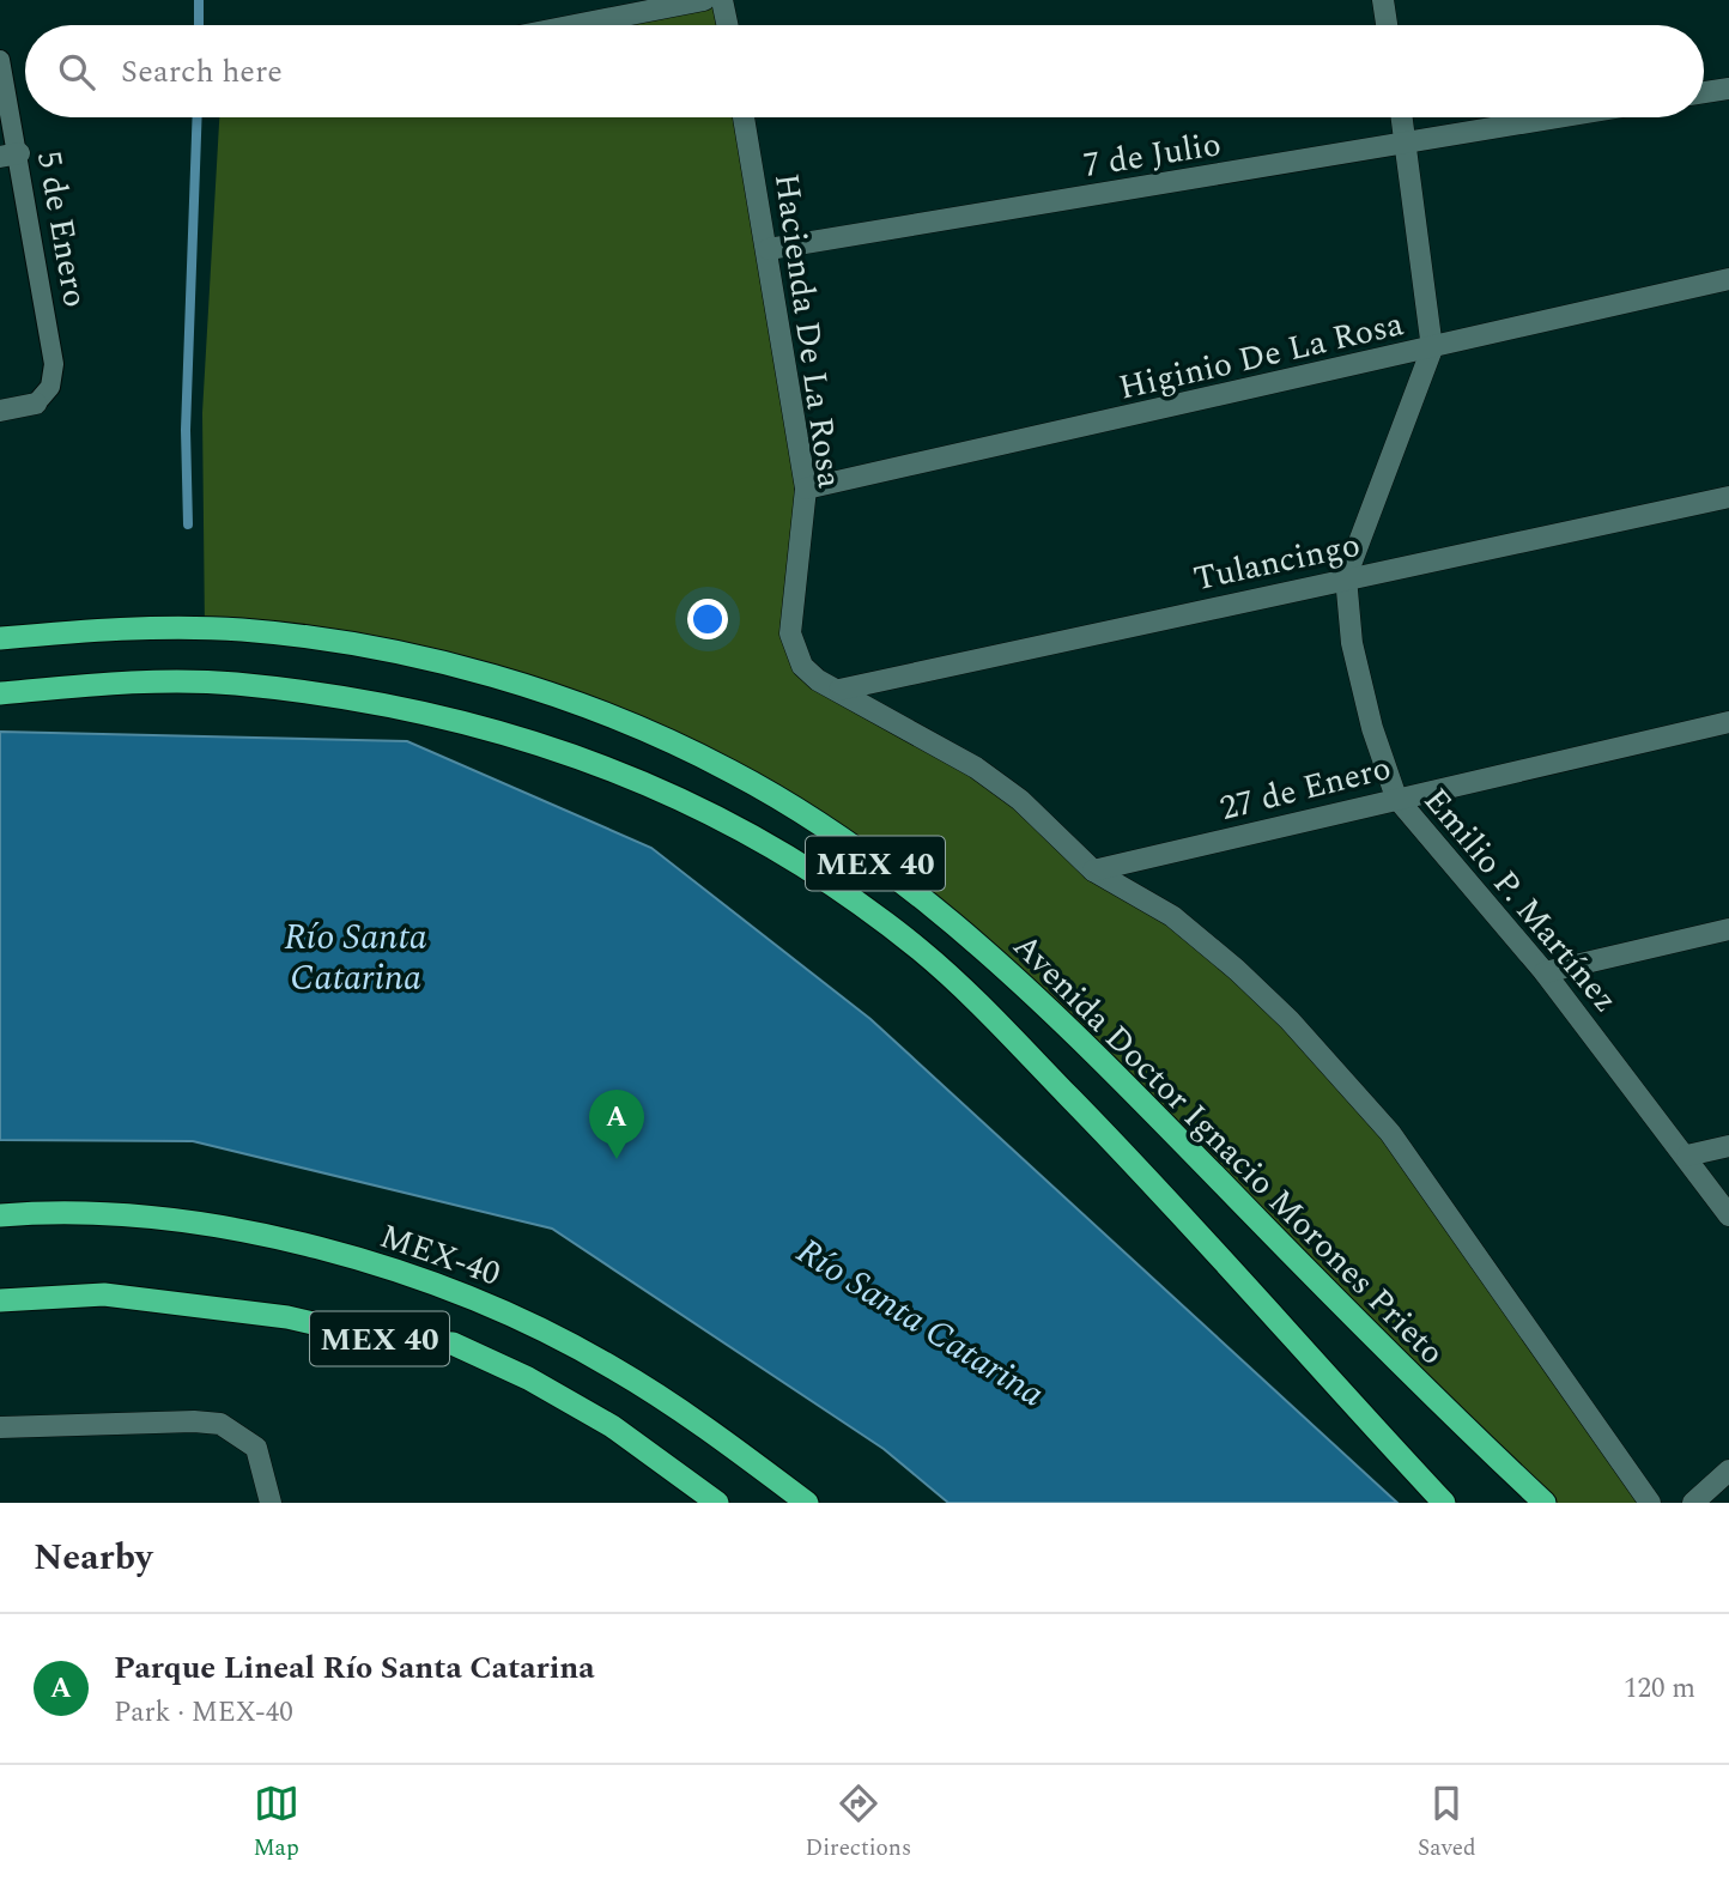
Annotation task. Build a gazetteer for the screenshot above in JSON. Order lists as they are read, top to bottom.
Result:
{
  "streets": {
    "highway": ["MEX 40", "Avenida Doctor Ignacio Morones Prieto", "MEX-40"],
    "street": [
      "7 de Julio",
      "Hacienda De La Rosa",
      "Higinio De La Rosa",
      "Tulancingo",
      "27 de Enero",
      "Emilio P. Martínez"
    ],
    "lane": ["5 de Enero"]
  },
  "crossings": [
    ["7 de Julio", "Hacienda De La Rosa"],
    ["7 de Julio", "Emilio P. Martínez"],
    ["Hacienda De La Rosa", "Higinio De La Rosa"],
    ["Hacienda De La Rosa", "Tulancingo"],
    ["Higinio De La Rosa", "Emilio P. Martínez"],
    ["Tulancingo", "Emilio P. Martínez"],
    ["27 de Enero", "Emilio P. Martínez"]
  ],
  "water": ["Río Santa Catarina"],
  "page": {
    "search": "Search here",
    "pins": "A",
    "heading": "Nearby",
    "list": [
      {
        "mark": "A",
        "name": "Parque Lineal Río Santa Catarina",
        "note": "Park · MEX-40",
        "value": "120 m"
      }
    ],
    "nav": ["Map", "Directions", "Saved"]
  }
}
